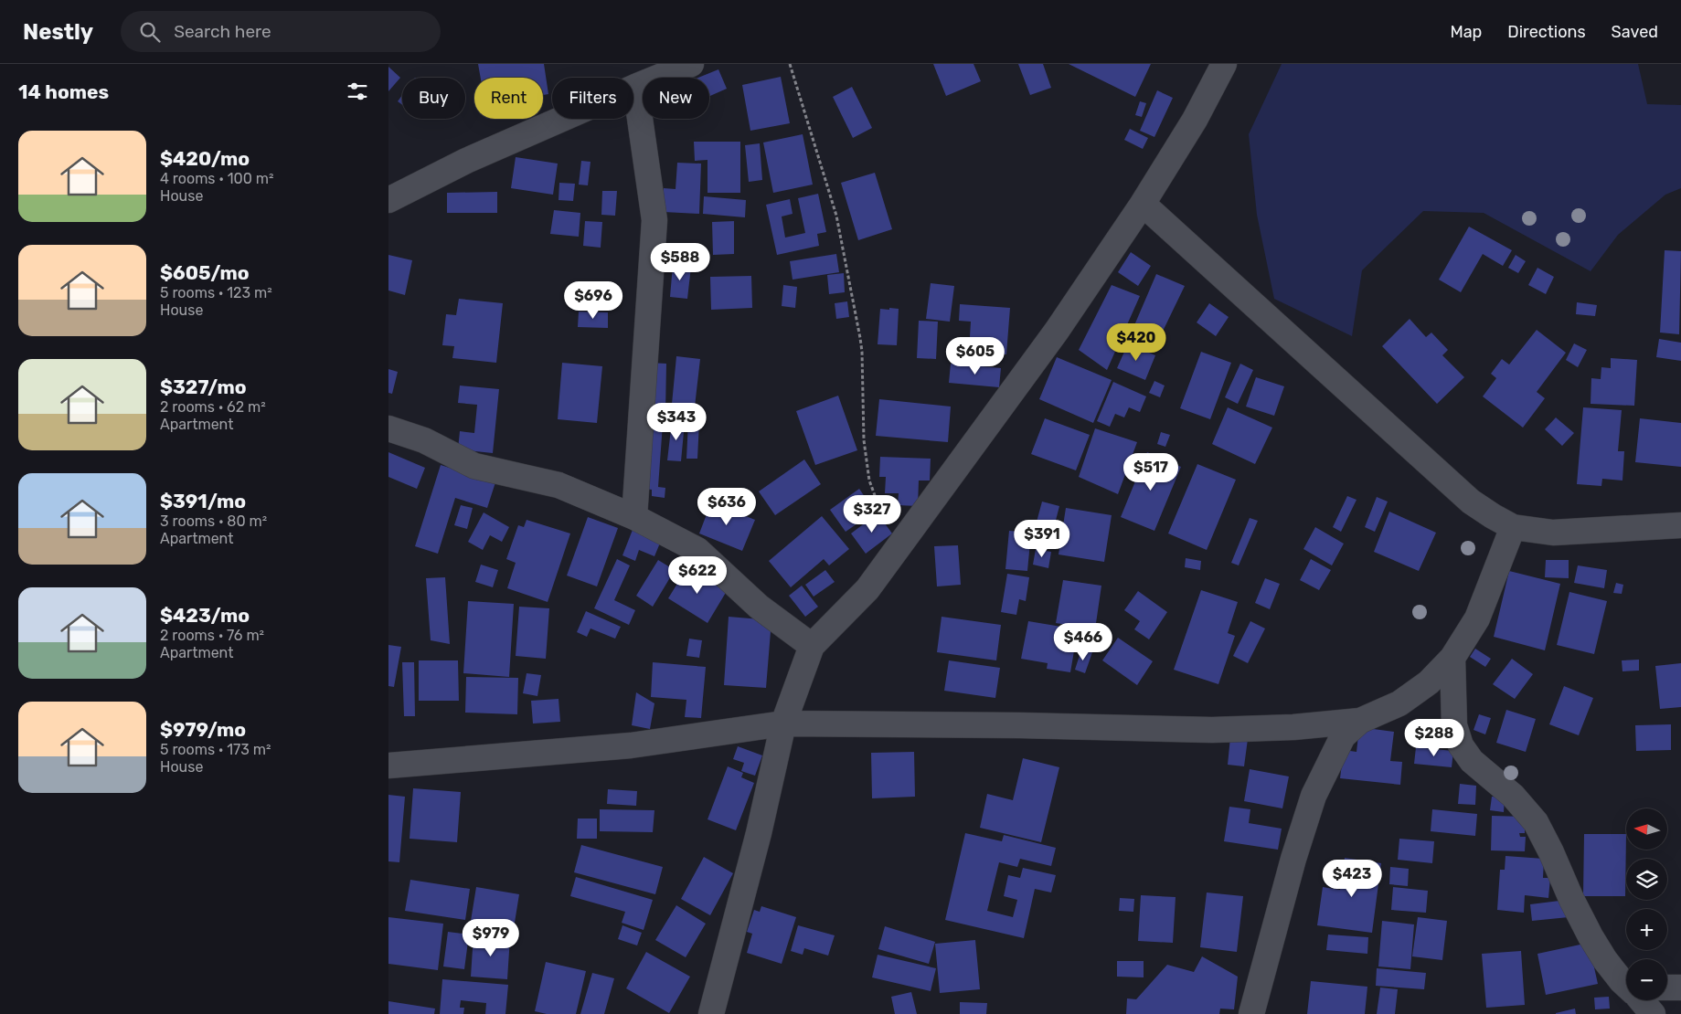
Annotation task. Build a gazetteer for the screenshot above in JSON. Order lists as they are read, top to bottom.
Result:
{
  "north": "left",
  "page": {
    "header": "Nestly",
    "search": "Search here",
    "nav": ["Map", "Directions", "Saved"],
    "heading": "14 homes",
    "chip": [
      "Buy",
      "Rent",
      "Filters",
      "New"
    ],
    "list": [
      {
        "name": "$420/mo",
        "note": "4 rooms · 100 m² · House"
      },
      {
        "name": "$605/mo",
        "note": "5 rooms · 123 m² · House"
      },
      {
        "name": "$327/mo",
        "note": "2 rooms · 62 m² · Apartment"
      },
      {
        "name": "$391/mo",
        "note": "3 rooms · 80 m² · Apartment"
      },
      {
        "name": "$423/mo",
        "note": "2 rooms · 76 m² · Apartment"
      },
      {
        "name": "$979/mo",
        "note": "5 rooms · 173 m² · House"
      }
    ],
    "price": [
      "$588",
      "$696",
      "$420",
      "$605",
      "$343",
      "$517",
      "$636",
      "$327",
      "$391",
      "$622",
      "$466",
      "$288",
      "$423",
      "$979"
    ],
    "map_buttons": ["+", "−"]
  }
}
